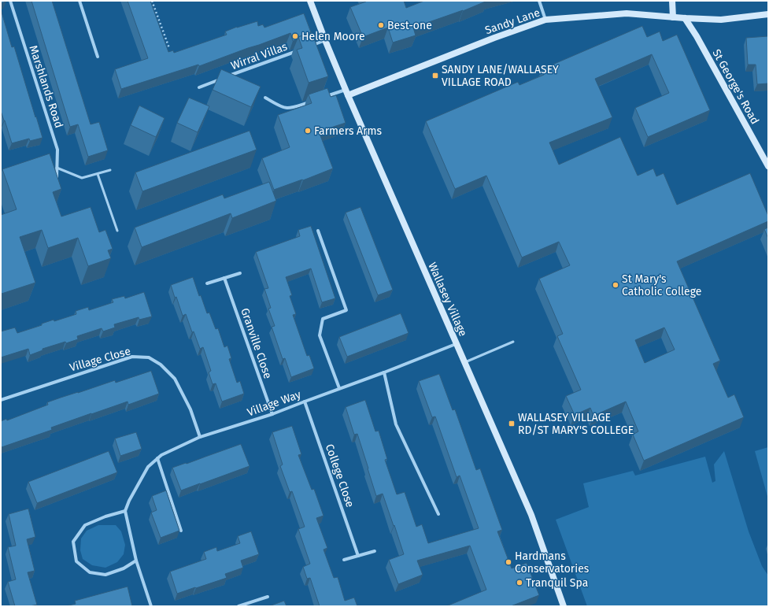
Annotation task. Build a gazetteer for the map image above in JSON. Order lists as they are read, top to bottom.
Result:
{
  "streets": {
    "main road": ["Sandy Lane", "St George's Road", "Wallasey Village"],
    "street": [
      "Wirral Villas",
      "Marshlands Road",
      "Granville Close",
      "Village Close",
      "Village Way",
      "College Close"
    ]
  },
  "crossings": [
    ["Sandy Lane", "St George's Road"],
    ["Sandy Lane", "Wallasey Village"],
    ["Wallasey Village", "Village Way"],
    ["Granville Close", "Village Way"],
    ["Village Close", "Village Way"],
    ["Village Way", "College Close"]
  ],
  "places": {
    "other": [
      "Best-one",
      "Helen Moore",
      "Farmers Arms",
      "St Mary's Catholic College",
      "Hardmans Conservatories",
      "Tranquil Spa"
    ],
    "transit": ["SANDY LANE/WALLASEY VILLAGE ROAD", "WALLASEY VILLAGE RD/ST MARY'S COLLEGE"]
  }
}
